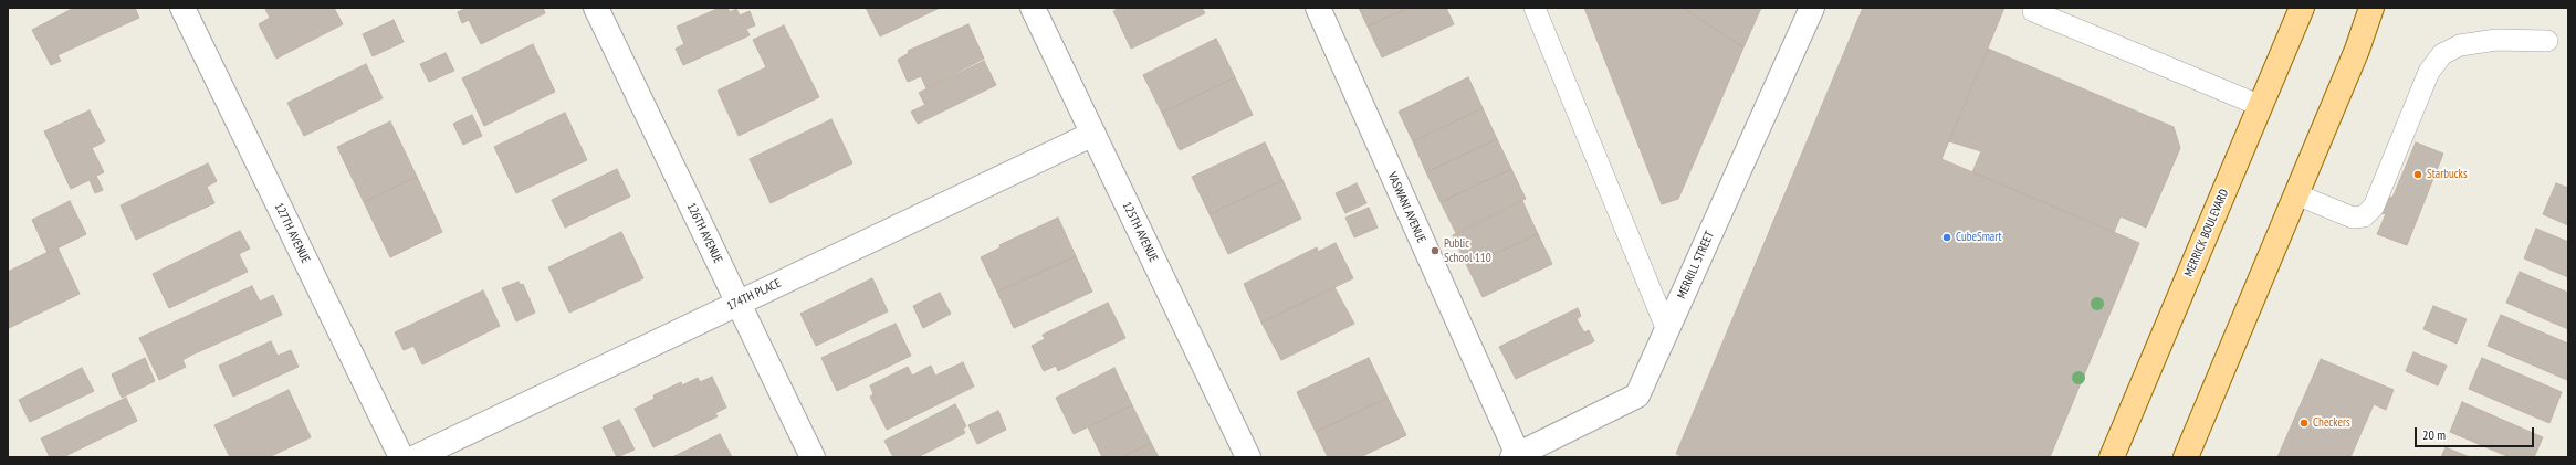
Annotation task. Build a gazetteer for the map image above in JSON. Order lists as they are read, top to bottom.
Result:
{
  "streets": {
    "main road": ["MERRICK BOULEVARD"],
    "street": [
      "VASWANI AVENUE",
      "125TH AVENUE",
      "127TH AVENUE",
      "126TH AVENUE",
      "MERRILL STREET",
      "174TH PLACE"
    ]
  },
  "crossings": [
    ["VASWANI AVENUE", "MERRILL STREET"],
    ["125TH AVENUE", "174TH PLACE"],
    ["126TH AVENUE", "174TH PLACE"]
  ],
  "places": [
    "Starbucks",
    "CubeSmart",
    "Public School 110",
    "Checkers"
  ],
  "scale_bar": "20 m"
}
